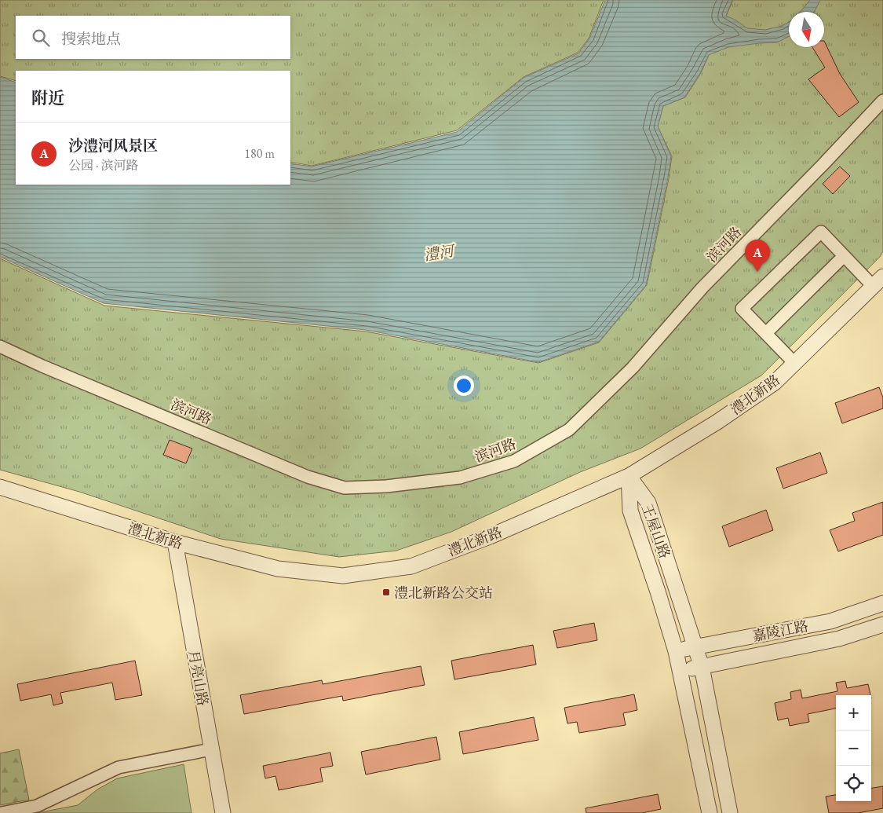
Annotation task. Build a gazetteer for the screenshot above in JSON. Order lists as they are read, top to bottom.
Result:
{
  "streets": {
    "street": [
      "滨河路",
      "澧北新路",
      "王屋山路",
      "嘉陵江路",
      "月亮山路"
    ]
  },
  "crossings": [
    ["澧北新路", "王屋山路"],
    ["澧北新路", "月亮山路"],
    ["王屋山路", "嘉陵江路"]
  ],
  "water": ["澧河"],
  "places": {
    "transit": ["澧北新路公交站"]
  },
  "north": "bottom",
  "page": {
    "search": "搜索地点",
    "heading": "附近",
    "list": [
      {
        "mark": "A",
        "name": "沙澧河风景区",
        "note": "公园 · 滨河路",
        "value": "180 m"
      }
    ],
    "pins": "A",
    "map_buttons": ["+", "−"]
  }
}
